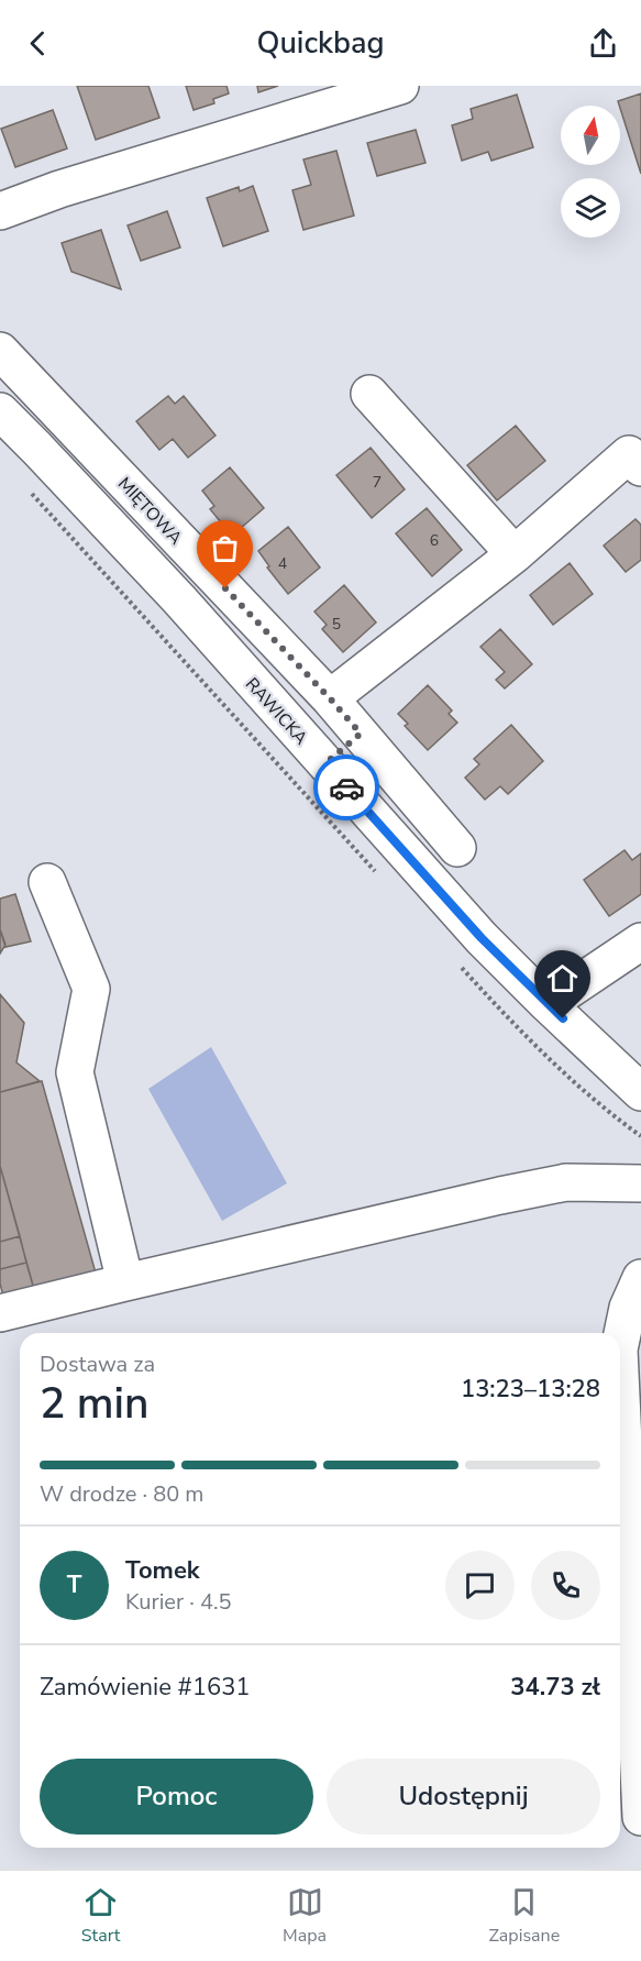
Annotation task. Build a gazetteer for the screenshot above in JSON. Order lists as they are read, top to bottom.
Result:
{
  "streets": {
    "street": ["MIĘTOWA", "RAWICKA"]
  },
  "house_numbers": [
    "7",
    "6",
    "4",
    "5"
  ],
  "north": "top",
  "page": {
    "header": "Quickbag",
    "heading": ["2 min", "Dostawa za", "13:23–13:28"],
    "panel": [
      "Tomek",
      "Kurier · 4.5",
      "Zamówienie #1631",
      "34.73 zł"
    ],
    "bar": "W drodze · 80 m",
    "round": "T",
    "buttons": ["Pomoc", "Udostępnij"],
    "tabs": ["Start", "Mapa", "Zapisane"]
  }
}
